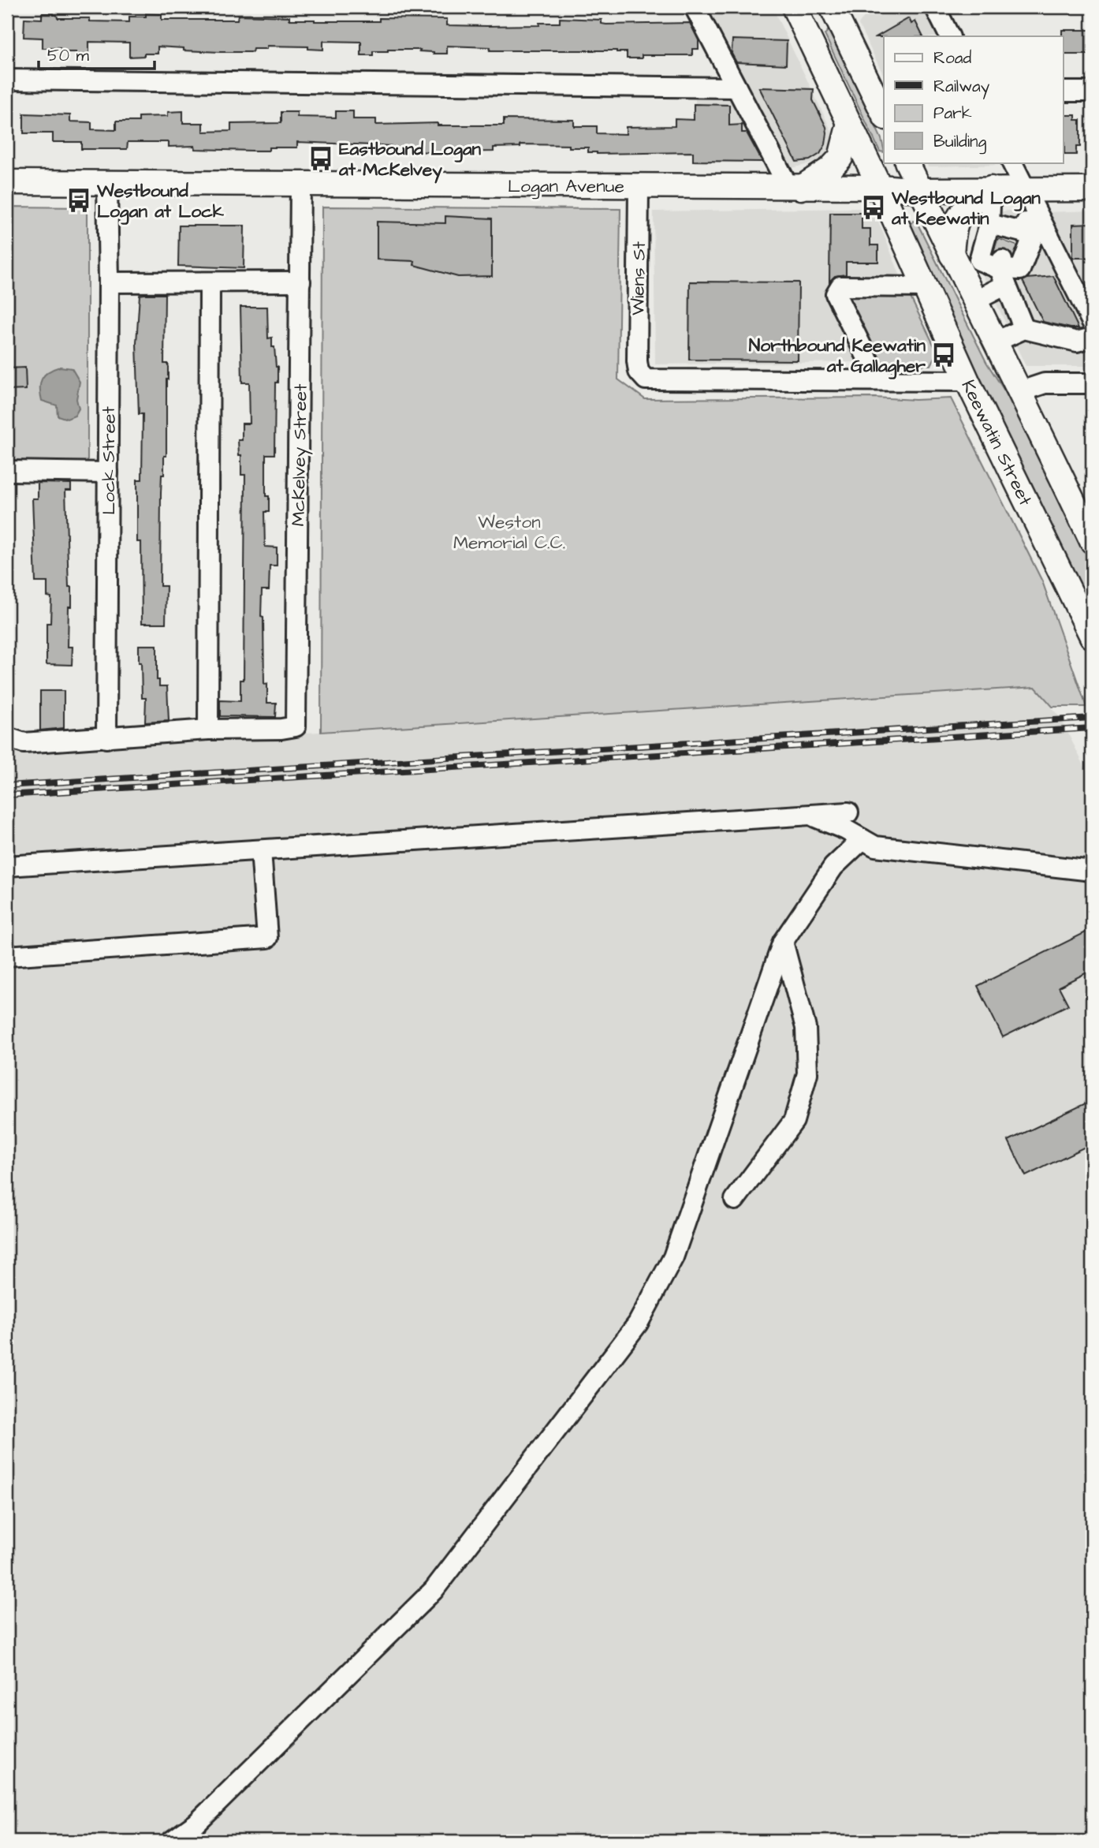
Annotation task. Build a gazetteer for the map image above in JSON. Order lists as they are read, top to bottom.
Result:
{
  "streets": {
    "main road": ["Logan Avenue", "Keewatin Street"],
    "street": ["Wiens St", "McKelvey Street", "Lock Street"]
  },
  "crossings": [
    ["Logan Avenue", "Wiens St"],
    ["Logan Avenue", "Keewatin Street"],
    ["Logan Avenue", "McKelvey Street"],
    ["Logan Avenue", "Lock Street"]
  ],
  "parks": ["Weston Memorial C.C."],
  "places": {
    "bus stop": [
      "Eastbound Logan at McKelvey",
      "Westbound Logan at Lock",
      "Westbound Logan at Keewatin",
      "Northbound Keewatin at Gallagher"
    ]
  },
  "legend": [
    "Road",
    "Railway",
    "Park",
    "Building"
  ],
  "scale_bar": "50 m"
}
